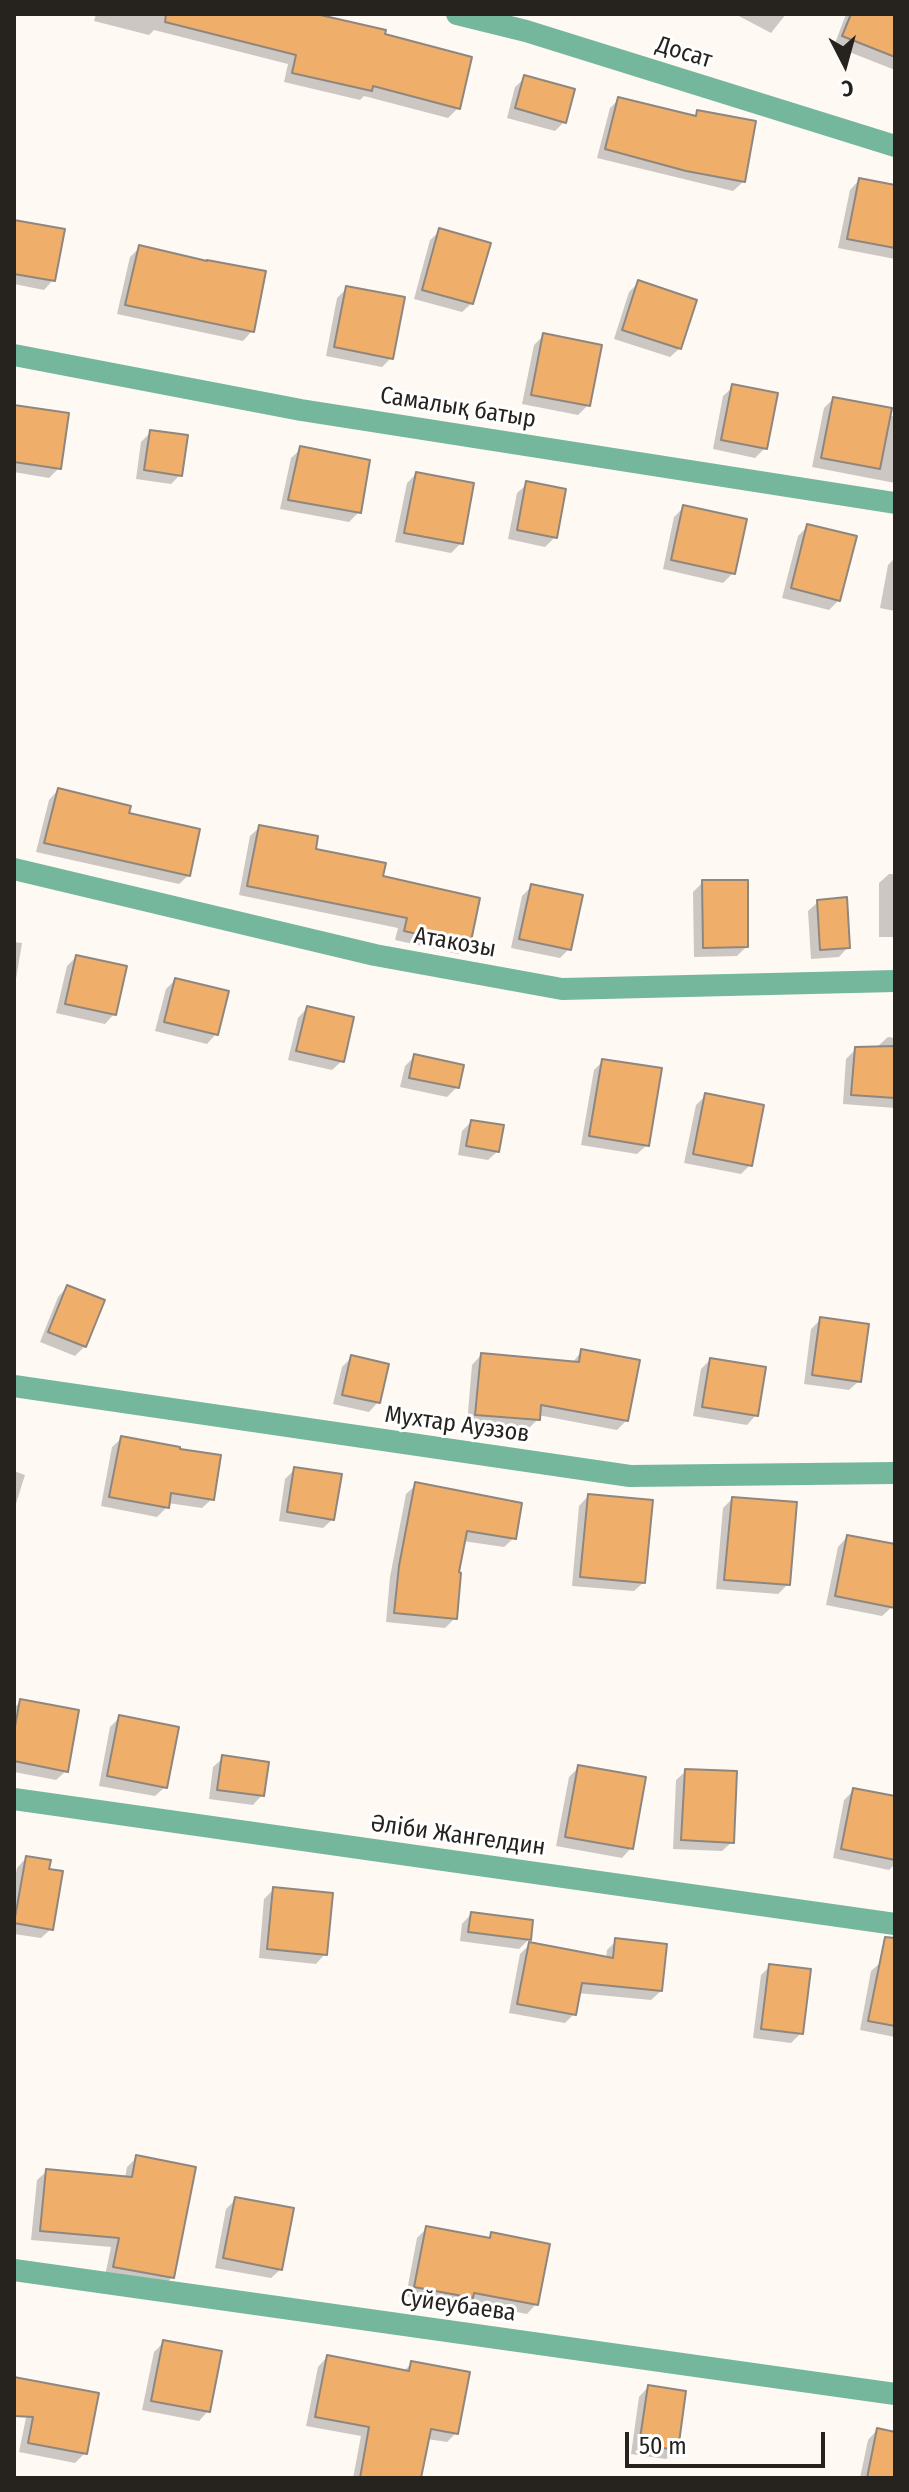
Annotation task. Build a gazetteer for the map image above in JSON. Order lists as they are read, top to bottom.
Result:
{
  "streets": {
    "street": [
      "Досат",
      "Самалық батыр",
      "Атакозы",
      "Мухтар Ауэзов",
      "Әліби Жангелдин",
      "Суйеубаева"
    ]
  },
  "scale_bar": "50 m",
  "north": "bottom"
}
